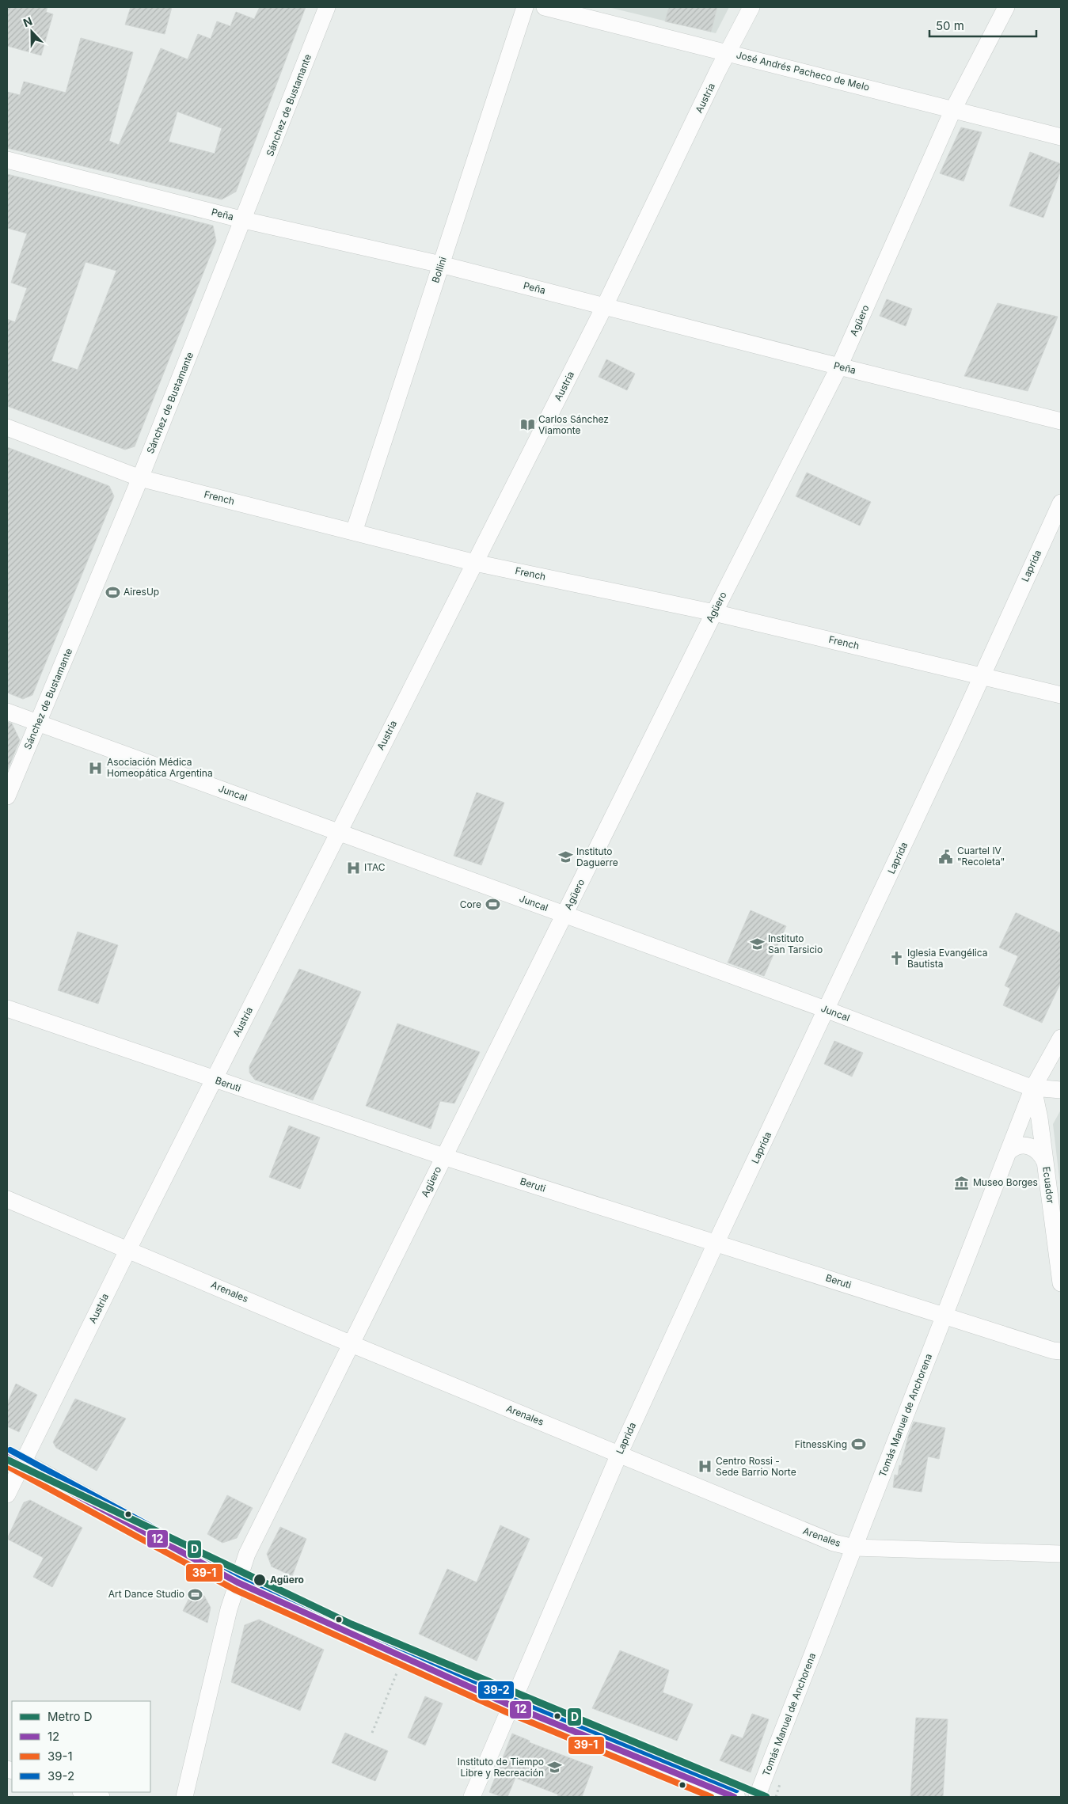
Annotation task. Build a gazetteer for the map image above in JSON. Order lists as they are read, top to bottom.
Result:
{
  "streets": {
    "street": [
      "José Andrés Pacheco de Melo",
      "Austria",
      "Sánchez de Bustamante",
      "Peña",
      "Bollini",
      "Agüero",
      "French",
      "Laprida",
      "Juncal",
      "Beruti",
      "Ecuador",
      "Arenales",
      "Tomás Manuel de Anchorena"
    ]
  },
  "crossings": [
    ["José Andrés Pacheco de Melo", "Austria"],
    ["José Andrés Pacheco de Melo", "Agüero"],
    ["Austria", "Peña"],
    ["Austria", "French"],
    ["Austria", "Juncal"],
    ["Austria", "Beruti"],
    ["Austria", "Arenales"],
    ["Sánchez de Bustamante", "Peña"],
    ["Sánchez de Bustamante", "French"],
    ["Sánchez de Bustamante", "Juncal"],
    ["Peña", "Bollini"],
    ["Peña", "Agüero"],
    ["Bollini", "French"],
    ["Agüero", "French"],
    ["Agüero", "Juncal"],
    ["Agüero", "Beruti"],
    ["Agüero", "Arenales"],
    ["French", "Laprida"],
    ["Laprida", "Juncal"],
    ["Laprida", "Beruti"],
    ["Laprida", "Arenales"],
    ["Juncal", "Ecuador"],
    ["Juncal", "Tomás Manuel de Anchorena"],
    ["Beruti", "Tomás Manuel de Anchorena"],
    ["Ecuador", "Tomás Manuel de Anchorena"],
    ["Arenales", "Tomás Manuel de Anchorena"]
  ],
  "places": {
    "library": ["Carlos Sánchez Viamonte"],
    "sports": [
      "AiresUp",
      "Core",
      "FitnessKing",
      "Art Dance Studio"
    ],
    "hospital": ["Asociación Médica Homeopática Argentina", "ITAC", "Centro Rossi - Sede Barrio Norte"],
    "public building": ["Cuartel IV \"Recoleta\""],
    "school or university": ["Instituto Daguerre", "Instituto San Tarsicio", "Instituto de Tiempo Libre y Recreación"],
    "church": ["Iglesia Evangélica Bautista"],
    "museum": ["Museo Borges"],
    "other": ["Agüero"]
  },
  "lines": [
    "transit line 39-2",
    "transit line 12",
    "metro line D",
    "transit line 39-1"
  ],
  "legend": [
    "Metro D",
    "12",
    "39-1",
    "39-2"
  ],
  "scale_bar": "50 m",
  "north": "top"
}
